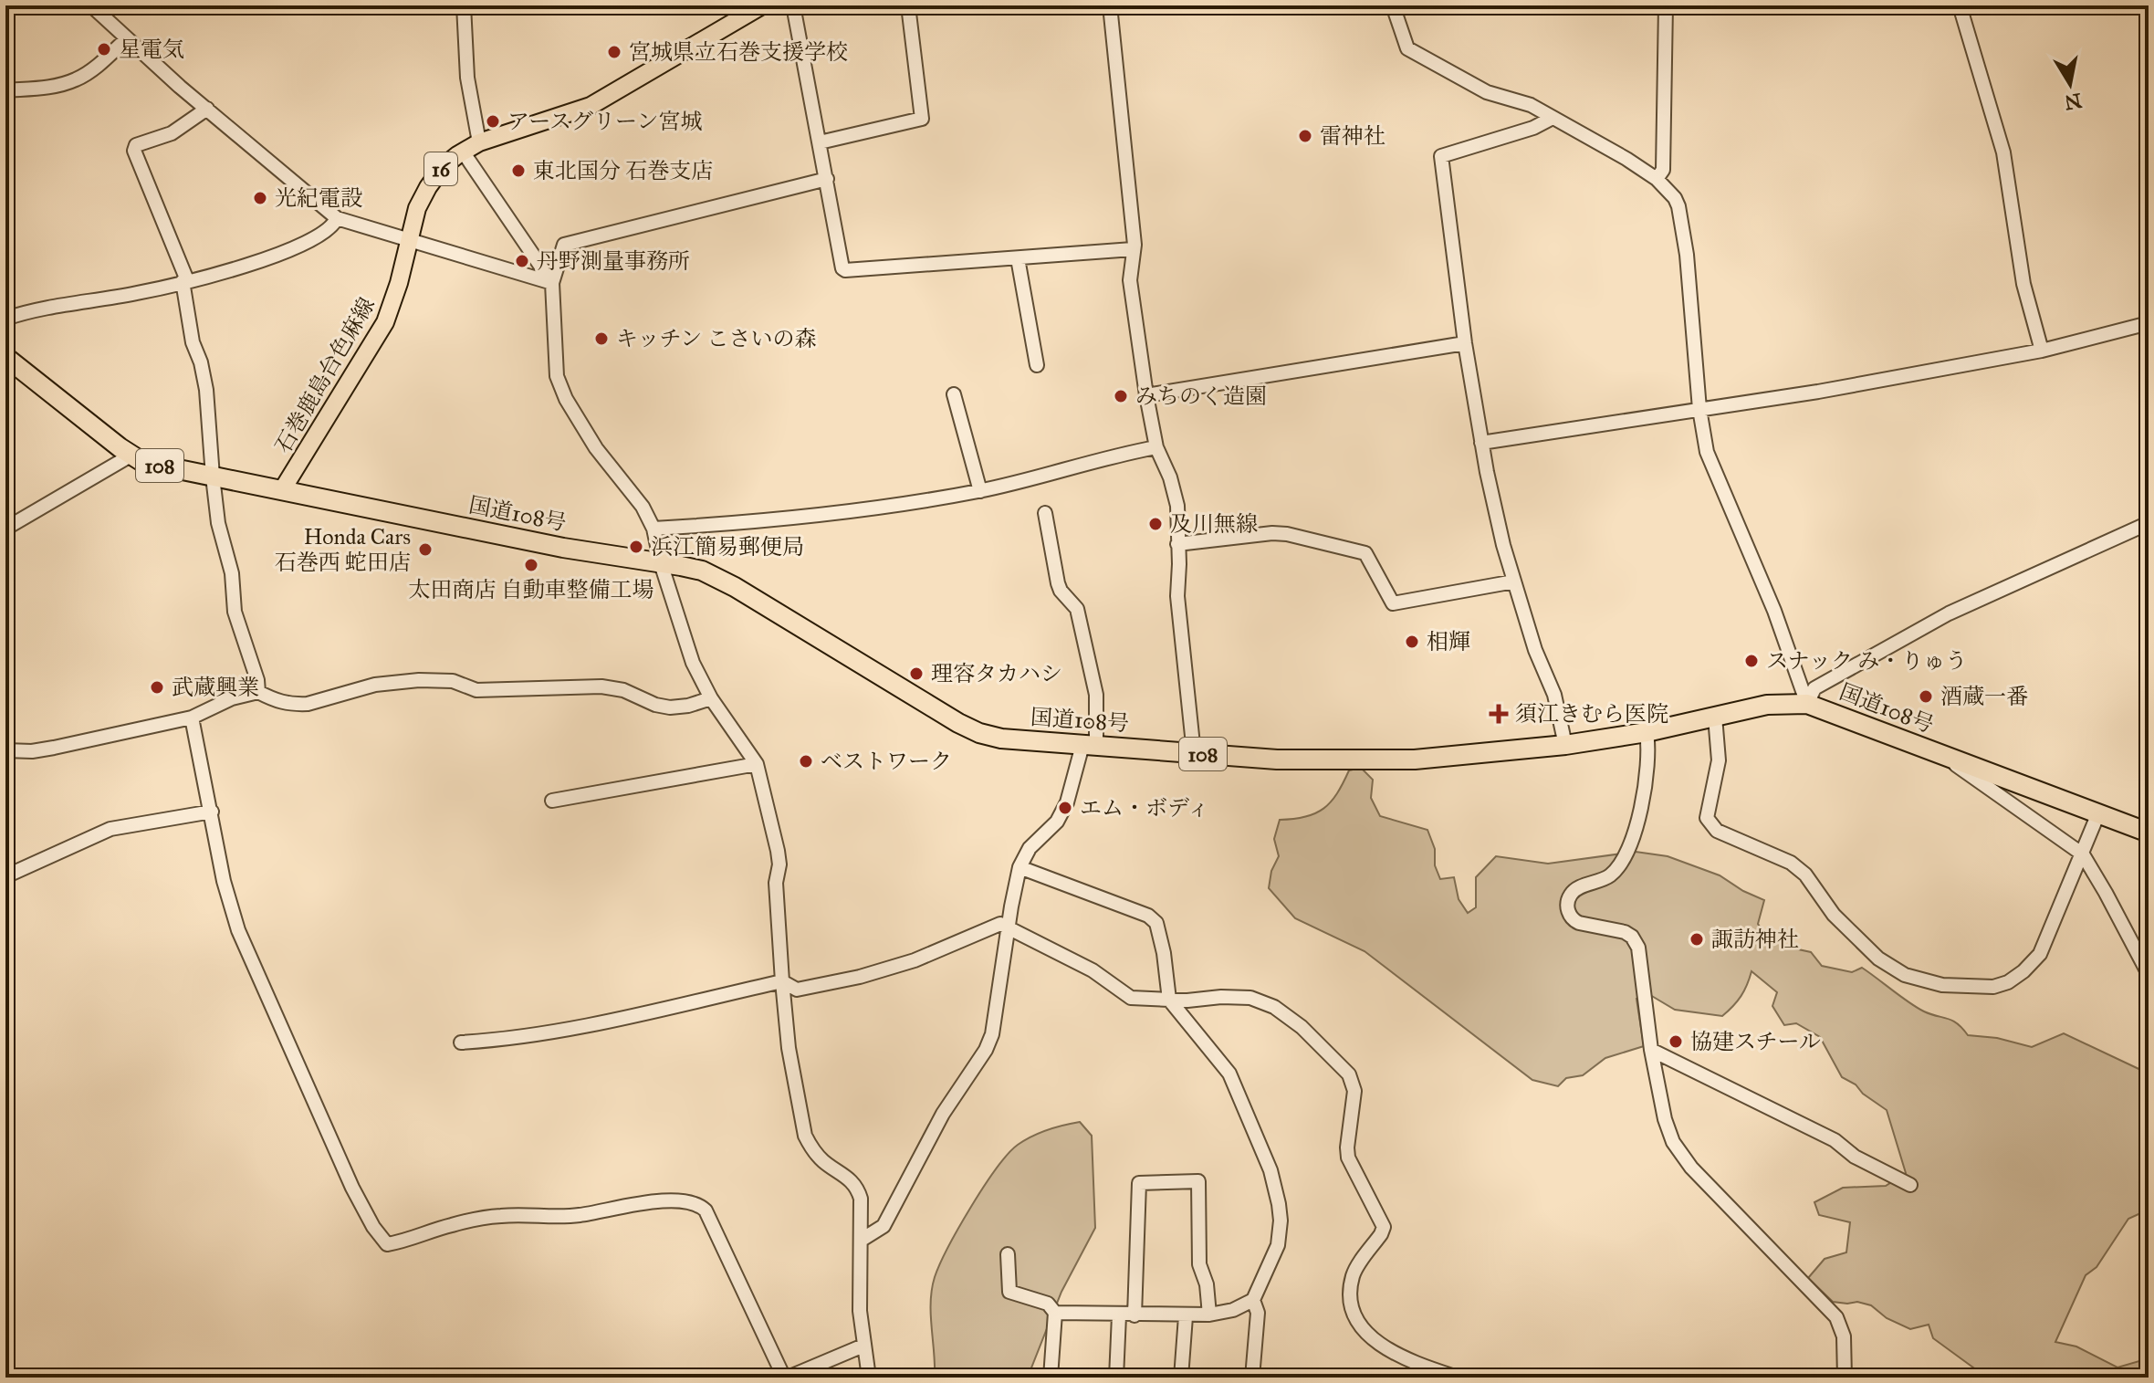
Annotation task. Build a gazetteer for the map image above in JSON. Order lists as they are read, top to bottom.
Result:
{
  "streets": {
    "highway": ["108", "国道108号"],
    "main road": ["16", "石巻鹿島台色麻線"]
  },
  "crossings": [
    ["石巻鹿島台色麻線", "国道108号"]
  ],
  "places": {
    "other": [
      "星電気",
      "宮城県立石巻支援学校",
      "アースグリーン宮城",
      "雷神社",
      "東北国分 石巻支店",
      "光紀電設",
      "丹野測量事務所",
      "キッチン こさいの森",
      "みちのく造園",
      "及川無線",
      "浜江簡易郵便局",
      "Honda Cars 石巻西 蛇田店",
      "太田商店 自動車整備工場",
      "相輝",
      "スナック み・りゅう",
      "理容タカハシ",
      "武蔵興業",
      "酒蔵一番",
      "ベストワーク",
      "エム・ボディ",
      "諏訪神社",
      "協建スチール"
    ],
    "health": ["須江きむら医院"]
  },
  "north": "bottom"
}
